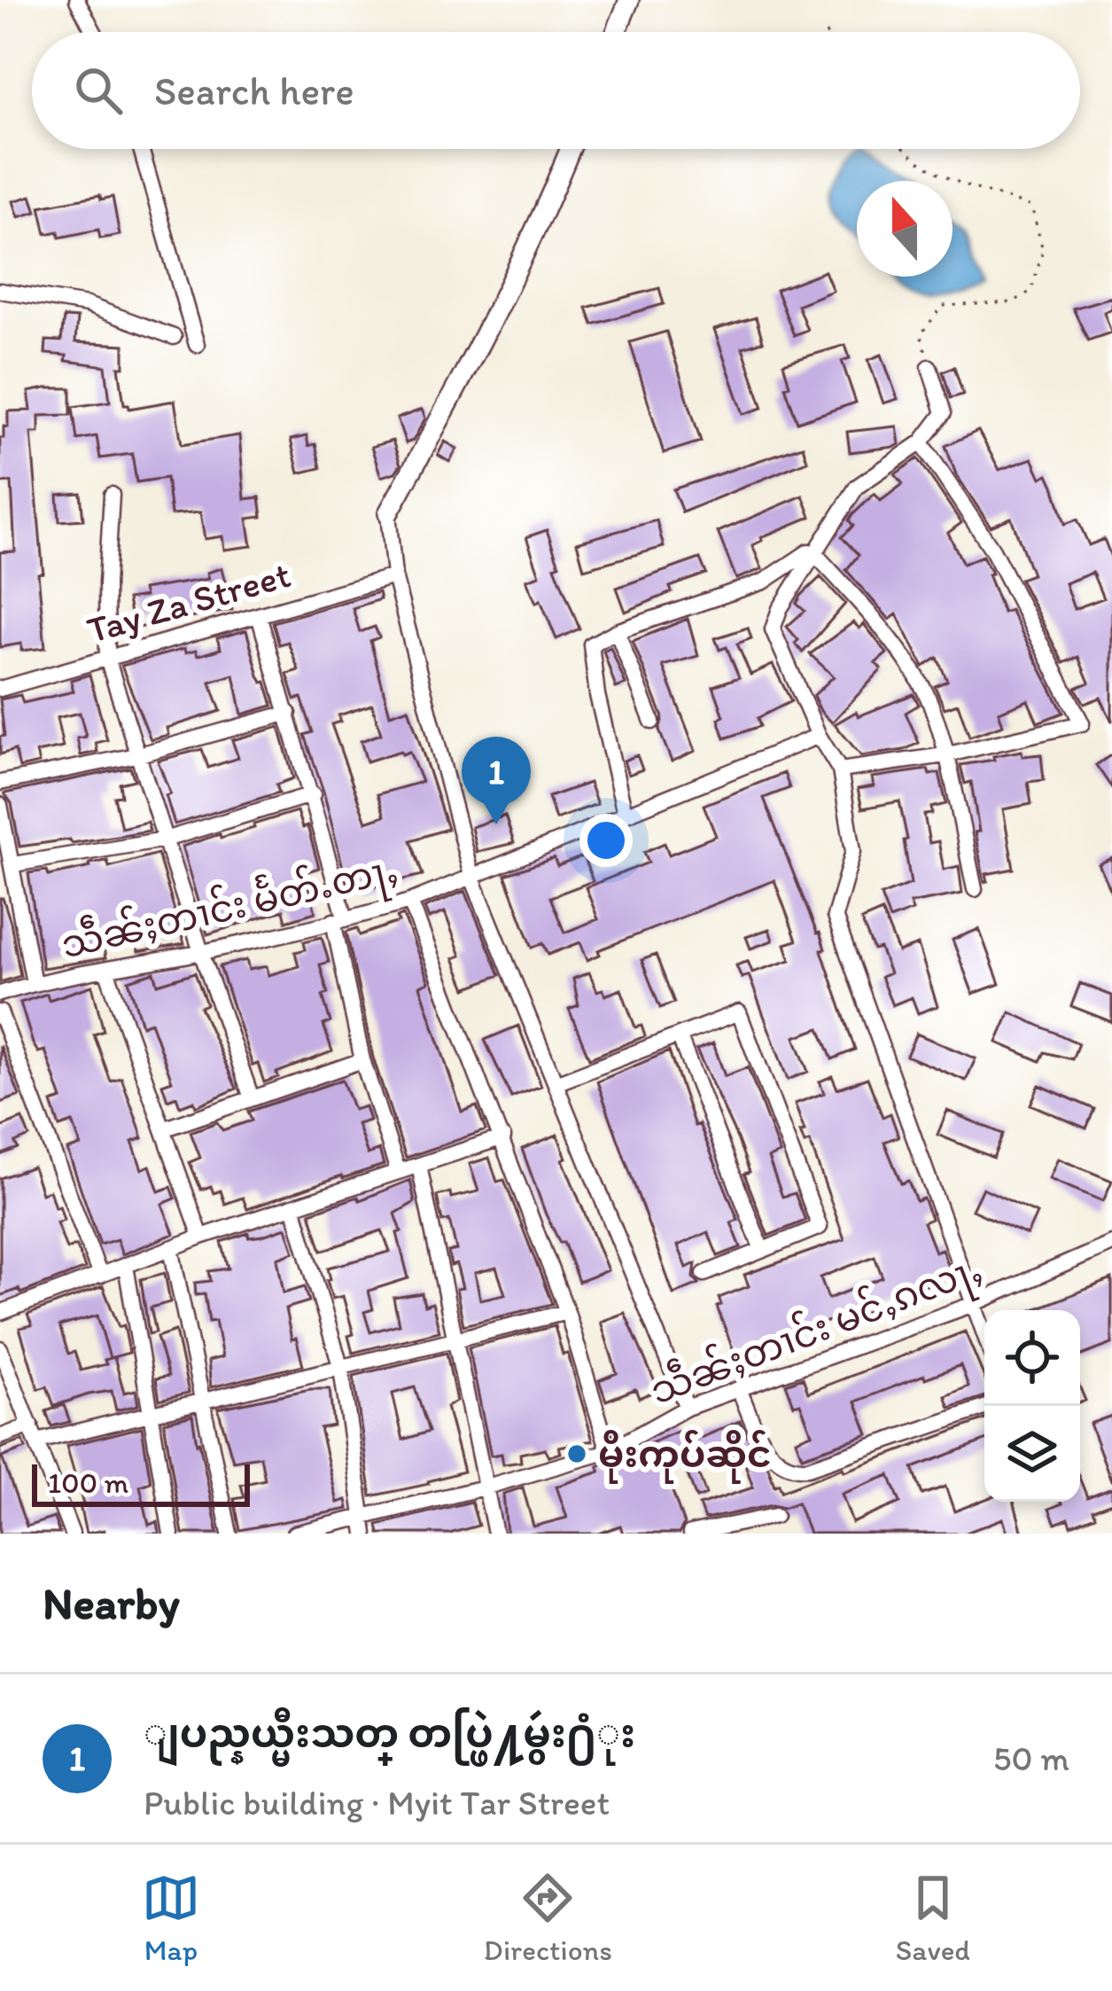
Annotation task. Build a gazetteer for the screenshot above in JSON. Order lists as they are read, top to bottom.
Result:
{
  "streets": {
    "street": ["Tay Za Street", "သဵၼ်ႈတၢင်း မႅတ်ႉတႃႇ", "သဵၼ်ႈတၢင်း မင်ႇၵလႃႇ"]
  },
  "places": ["မိုးကုပ်ဆိုင်"],
  "scale_bar": "100 m",
  "north": "top",
  "page": {
    "search": "Search here",
    "pins": "1",
    "scale": "100 m",
    "heading": "Nearby",
    "list": [
      {
        "mark": "1",
        "name": "ျပည္နယ္မီးသတ္ တပ္ဖြဲ႔မွဴး႐ံုး",
        "note": "Public building · Myit Tar Street",
        "value": "50 m"
      }
    ],
    "nav": ["Map", "Directions", "Saved"]
  }
}
